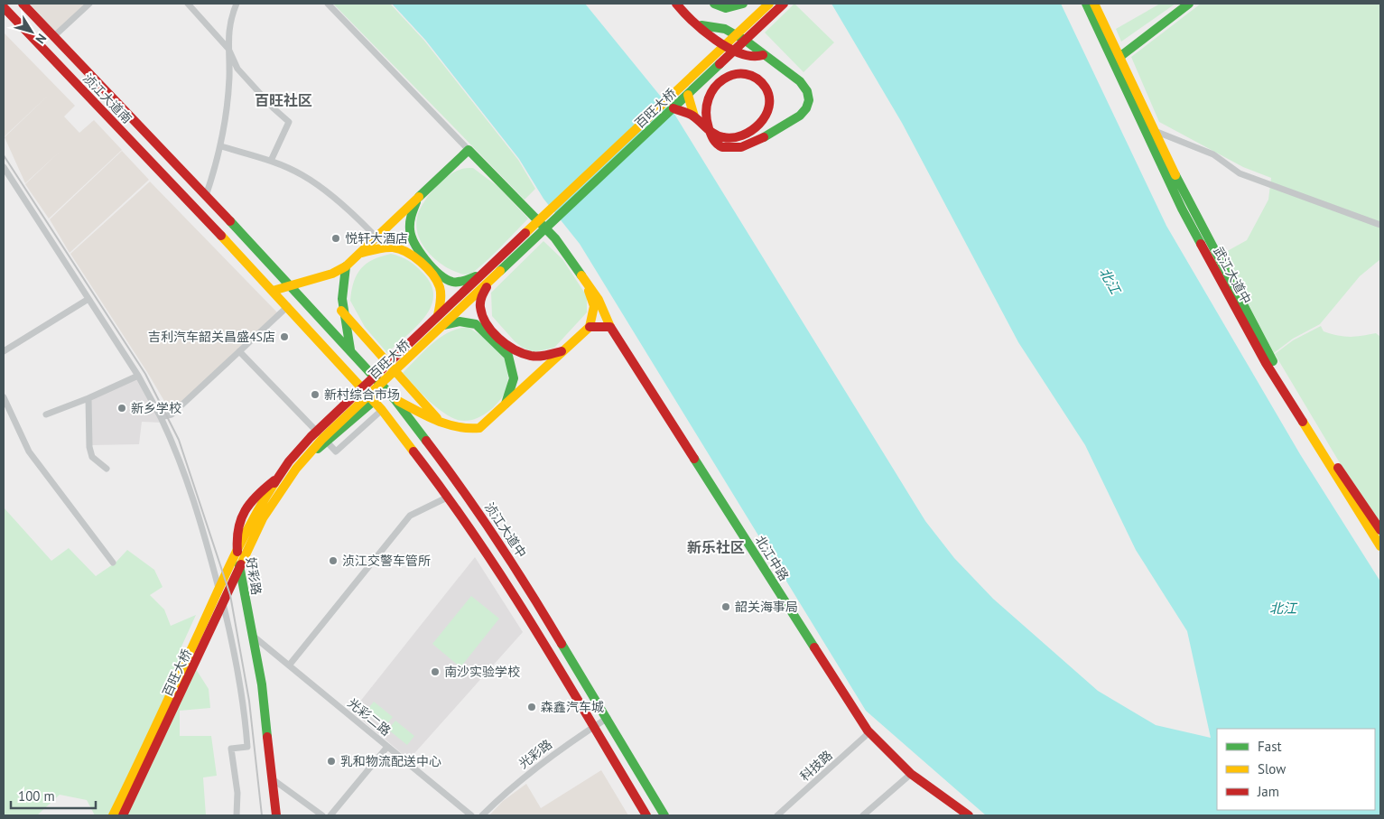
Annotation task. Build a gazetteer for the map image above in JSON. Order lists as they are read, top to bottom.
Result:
{
  "streets": {
    "main road": [
      "浈江大道南",
      "百旺大桥",
      "武江大道中",
      "浈江大道中",
      "北江中路",
      "好彩路"
    ],
    "street": ["光彩二路", "光彩路", "科技路"]
  },
  "crossings": [
    ["浈江大道南", "浈江大道中"],
    ["浈江大道中", "光彩路"],
    ["北江中路", "科技路"],
    ["好彩路", "光彩二路"]
  ],
  "districts": ["百旺社区", "新乐社区"],
  "water": ["北江"],
  "places": [
    "悦轩大酒店",
    "吉利汽车韶关昌盛4S店",
    "新村综合市场",
    "新乡学校",
    "浈江交警车管所",
    "韶关海事局",
    "南沙实验学校",
    "森鑫汽车城",
    "乳和物流配送中心"
  ],
  "legend": ["Fast", "Slow", "Jam"],
  "scale_bar": "100 m",
  "north": "bottom right"
}
